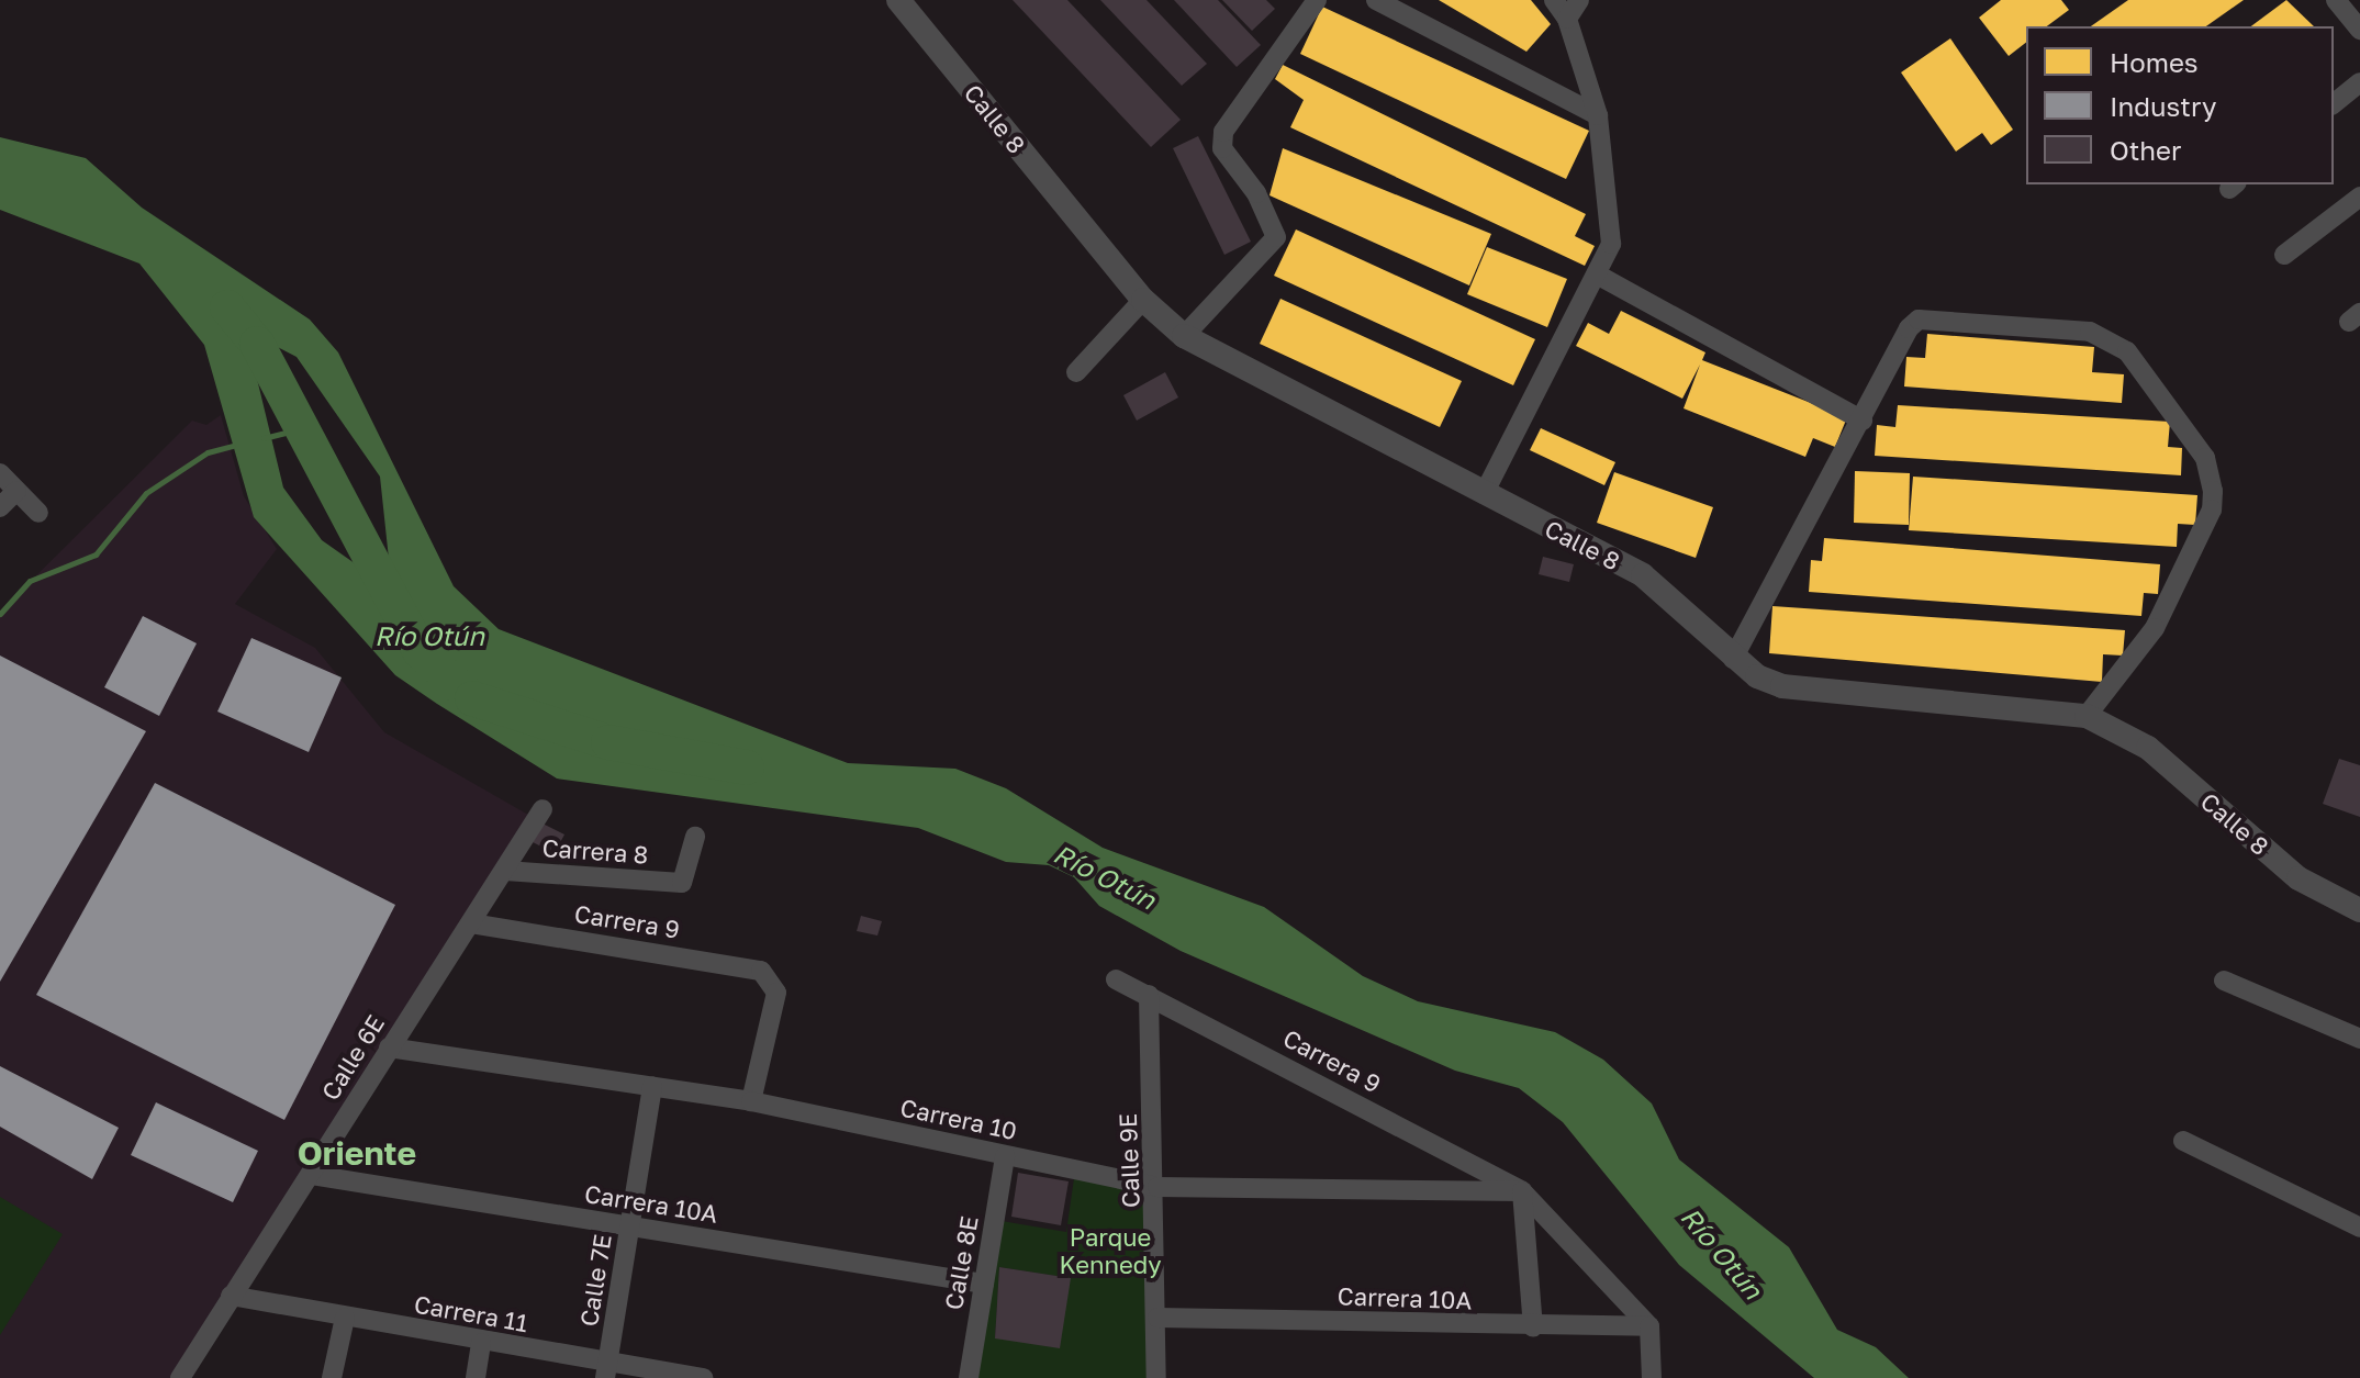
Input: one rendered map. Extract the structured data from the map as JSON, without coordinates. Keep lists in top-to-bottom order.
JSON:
{
  "streets": {
    "street": [
      "Calle 8",
      "Carrera 8",
      "Carrera 9",
      "Calle 6E",
      "Carrera 10",
      "Calle 9E",
      "Carrera 10A",
      "Calle 8E",
      "Calle 7E",
      "Carrera 11"
    ]
  },
  "crossings": [
    ["Carrera 8", "Calle 6E"],
    ["Carrera 9", "Calle 6E"],
    ["Carrera 9", "Carrera 10"],
    ["Carrera 9", "Calle 9E"],
    ["Carrera 9", "Carrera 10A"],
    ["Calle 6E", "Carrera 10"],
    ["Calle 6E", "Carrera 10A"],
    ["Calle 6E", "Carrera 11"],
    ["Carrera 10", "Calle 9E"],
    ["Carrera 10", "Calle 8E"],
    ["Carrera 10", "Calle 7E"],
    ["Calle 9E", "Carrera 10A"],
    ["Carrera 10A", "Calle 8E"],
    ["Carrera 10A", "Calle 7E"],
    ["Calle 7E", "Carrera 11"]
  ],
  "districts": ["Oriente"],
  "water": ["Río Otún"],
  "parks": ["Parque Kennedy"],
  "legend": ["Homes", "Industry", "Other"]
}
